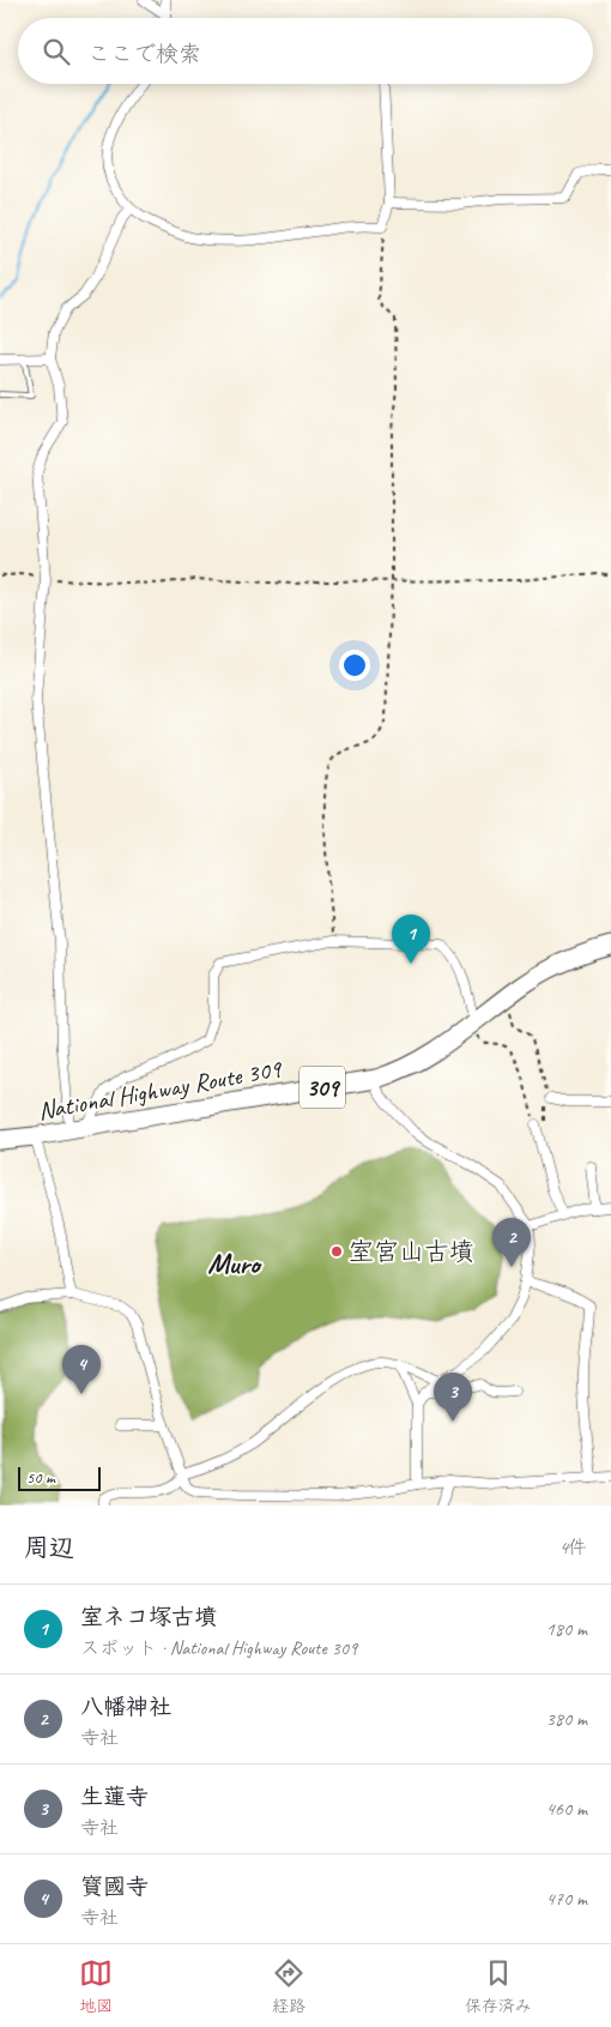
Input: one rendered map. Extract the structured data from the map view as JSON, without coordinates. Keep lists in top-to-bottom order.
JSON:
{
  "streets": {
    "highway": ["309", "National Highway Route 309"]
  },
  "districts": ["Muro"],
  "places": ["室宮山古墳"],
  "scale_bar": "50 m",
  "page": {
    "search": "ここで検索",
    "pins": [
      "1",
      "2",
      "4",
      "3"
    ],
    "scale": "50 m",
    "heading": ["周辺", "4件"],
    "list": [
      {
        "mark": "1",
        "name": "室ネコ塚古墳",
        "note": "スポット · National Highway Route 309",
        "value": "180 m"
      },
      {
        "mark": "2",
        "name": "八幡神社",
        "note": "寺社",
        "value": "380 m"
      },
      {
        "mark": "3",
        "name": "生蓮寺",
        "note": "寺社",
        "value": "460 m"
      },
      {
        "mark": "4",
        "name": "寳國寺",
        "note": "寺社",
        "value": "470 m"
      }
    ],
    "nav": ["地図", "経路", "保存済み"]
  }
}
